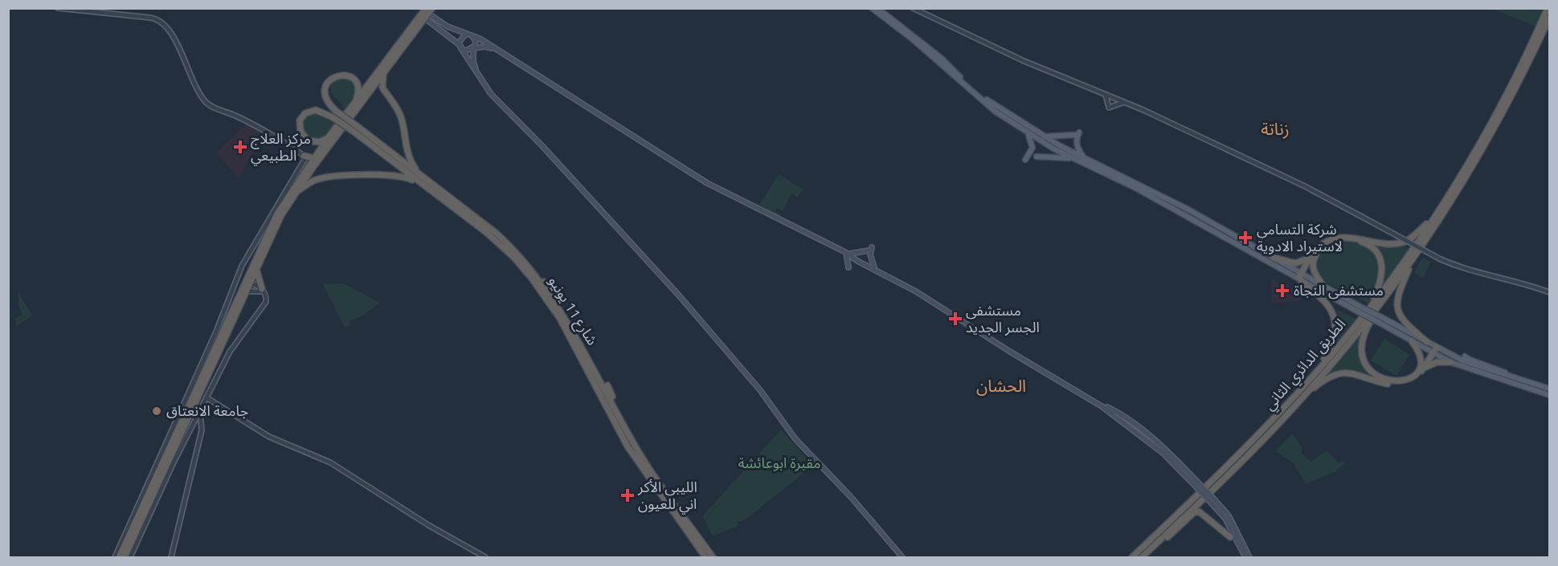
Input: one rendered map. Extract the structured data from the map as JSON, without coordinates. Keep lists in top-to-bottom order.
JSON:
{
  "streets": {
    "highway": ["شارع 11 يونيو", "الطريق الدائري الثاني"]
  },
  "districts": ["زناتة", "الحشان"],
  "parks": ["مقبرة ابوعائشة"],
  "places": {
    "health": [
      "مركز العلاج الطبيعي",
      "شركة التسامي لاستيراد الادوية",
      "مستشفى النجاة",
      "مستشفى الجسر الجديد",
      "الليبي الأكر اني للعيون"
    ],
    "other": ["جامعة الانعتاق"]
  }
}
